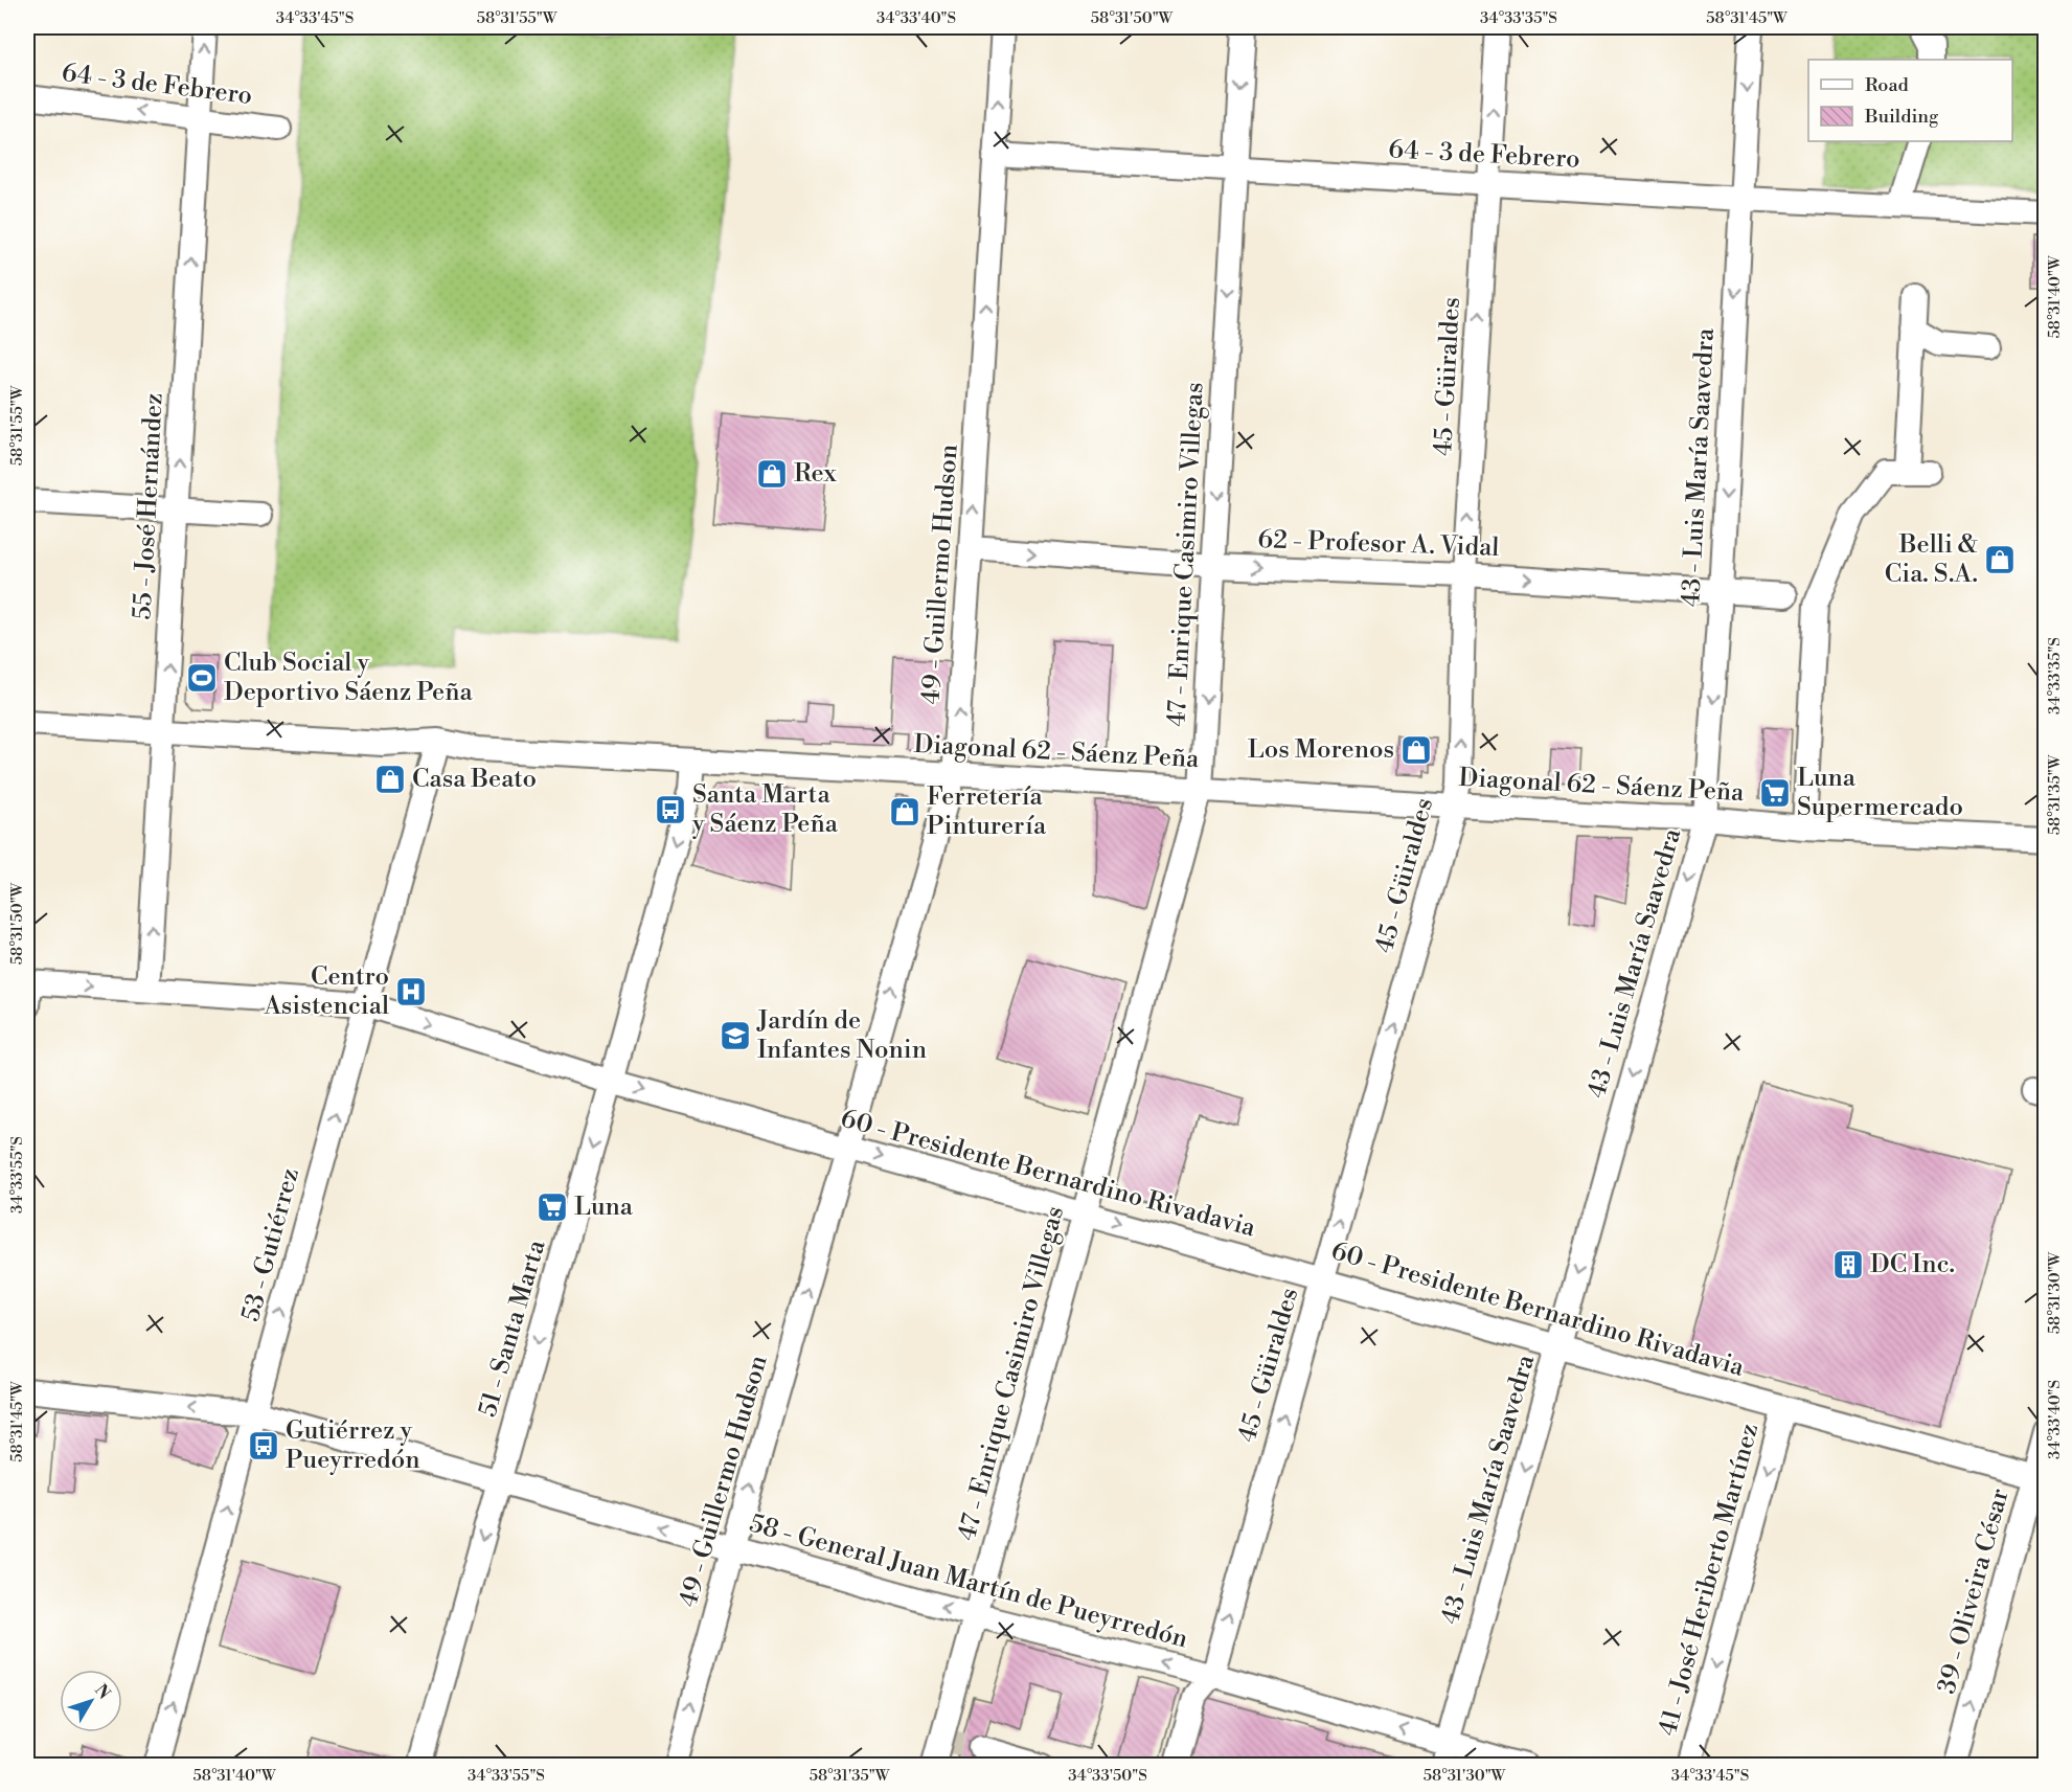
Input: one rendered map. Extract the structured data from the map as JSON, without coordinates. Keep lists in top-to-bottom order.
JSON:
{
  "streets": {
    "street": [
      "64 - 3 de Febrero",
      "45 - Güiraldes",
      "43 - Luis María Saavedra",
      "55 - José Hernández",
      "62 - Profesor A. Vidal",
      "47 - Enrique Casimiro Villegas",
      "49 - Guillermo Hudson",
      "Diagonal 62 - Sáenz Peña",
      "60 - Presidente Bernardino Rivadavia",
      "53 - Gutiérrez",
      "51 - Santa Marta",
      "41 - José Heriberto Martínez",
      "58 - General Juan Martín de Pueyrredón",
      "39 - Oliveira César"
    ]
  },
  "crossings": [
    ["64 - 3 de Febrero", "45 - Güiraldes"],
    ["64 - 3 de Febrero", "43 - Luis María Saavedra"],
    ["64 - 3 de Febrero", "55 - José Hernández"],
    ["64 - 3 de Febrero", "47 - Enrique Casimiro Villegas"],
    ["64 - 3 de Febrero", "49 - Guillermo Hudson"],
    ["45 - Güiraldes", "62 - Profesor A. Vidal"],
    ["45 - Güiraldes", "Diagonal 62 - Sáenz Peña"],
    ["45 - Güiraldes", "60 - Presidente Bernardino Rivadavia"],
    ["45 - Güiraldes", "58 - General Juan Martín de Pueyrredón"],
    ["43 - Luis María Saavedra", "62 - Profesor A. Vidal"],
    ["43 - Luis María Saavedra", "Diagonal 62 - Sáenz Peña"],
    ["43 - Luis María Saavedra", "60 - Presidente Bernardino Rivadavia"],
    ["43 - Luis María Saavedra", "58 - General Juan Martín de Pueyrredón"],
    ["55 - José Hernández", "Diagonal 62 - Sáenz Peña"],
    ["55 - José Hernández", "60 - Presidente Bernardino Rivadavia"],
    ["62 - Profesor A. Vidal", "47 - Enrique Casimiro Villegas"],
    ["62 - Profesor A. Vidal", "49 - Guillermo Hudson"],
    ["47 - Enrique Casimiro Villegas", "Diagonal 62 - Sáenz Peña"],
    ["47 - Enrique Casimiro Villegas", "60 - Presidente Bernardino Rivadavia"],
    ["47 - Enrique Casimiro Villegas", "58 - General Juan Martín de Pueyrredón"],
    ["49 - Guillermo Hudson", "Diagonal 62 - Sáenz Peña"],
    ["49 - Guillermo Hudson", "60 - Presidente Bernardino Rivadavia"],
    ["49 - Guillermo Hudson", "58 - General Juan Martín de Pueyrredón"],
    ["Diagonal 62 - Sáenz Peña", "53 - Gutiérrez"],
    ["Diagonal 62 - Sáenz Peña", "51 - Santa Marta"],
    ["60 - Presidente Bernardino Rivadavia", "53 - Gutiérrez"],
    ["60 - Presidente Bernardino Rivadavia", "51 - Santa Marta"],
    ["60 - Presidente Bernardino Rivadavia", "41 - José Heriberto Martínez"],
    ["60 - Presidente Bernardino Rivadavia", "39 - Oliveira César"],
    ["53 - Gutiérrez", "58 - General Juan Martín de Pueyrredón"],
    ["51 - Santa Marta", "58 - General Juan Martín de Pueyrredón"]
  ],
  "one_way": [
    "45 - Güiraldes",
    "55 - José Hernández",
    "62 - Profesor A. Vidal",
    "47 - Enrique Casimiro Villegas",
    "49 - Guillermo Hudson",
    "60 - Presidente Bernardino Rivadavia",
    "53 - Gutiérrez",
    "51 - Santa Marta",
    "41 - José Heriberto Martínez",
    "58 - General Juan Martín de Pueyrredón",
    "39 - Oliveira César"
  ],
  "places": {
    "shop": [
      "Rex",
      "Belli & Cia. S.A.",
      "Los Morenos",
      "Casa Beato",
      "Ferretería Pinturería"
    ],
    "sports": ["Club Social y Deportivo Sáenz Peña"],
    "supermarket": ["Luna Supermercado", "Luna"],
    "bus stop": ["Santa Marta y Sáenz Peña", "Gutiérrez y Pueyrredón"],
    "hospital": ["Centro Asistencial"],
    "school or university": ["Jardín de Infantes Nonin"],
    "building": ["DC Inc."]
  },
  "legend": ["Road", "Building"],
  "north": "top right",
  "coordinates": [
    "34°33'45\"S",
    "58°31'55\"W",
    "34°33'40\"S",
    "58°31'50\"W",
    "34°33'35\"S",
    "58°31'45\"W",
    "58°31'40\"W",
    "58°31'35\"W",
    "34°33'55\"S",
    "58°31'30\"W",
    "34°33'50\"S"
  ]
}
